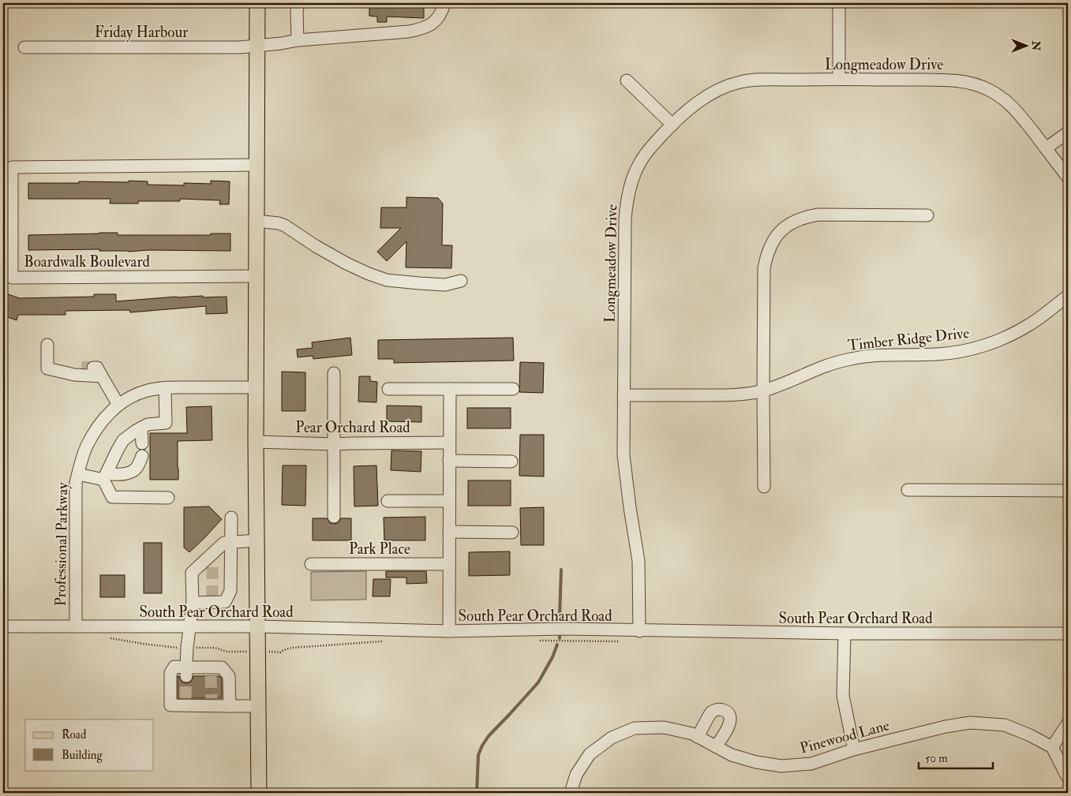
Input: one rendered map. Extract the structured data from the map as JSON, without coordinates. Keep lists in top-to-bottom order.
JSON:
{
  "streets": {
    "street": [
      "Friday Harbour",
      "Longmeadow Drive",
      "Boardwalk Boulevard",
      "Timber Ridge Drive",
      "Pear Orchard Road",
      "Professional Parkway",
      "Park Place",
      "South Pear Orchard Road",
      "Pinewood Lane"
    ]
  },
  "crossings": [
    ["Longmeadow Drive", "Timber Ridge Drive"],
    ["Longmeadow Drive", "South Pear Orchard Road"],
    ["Professional Parkway", "South Pear Orchard Road"]
  ],
  "legend": ["Road", "Building"],
  "scale_bar": "50 m",
  "north": "right"
}
